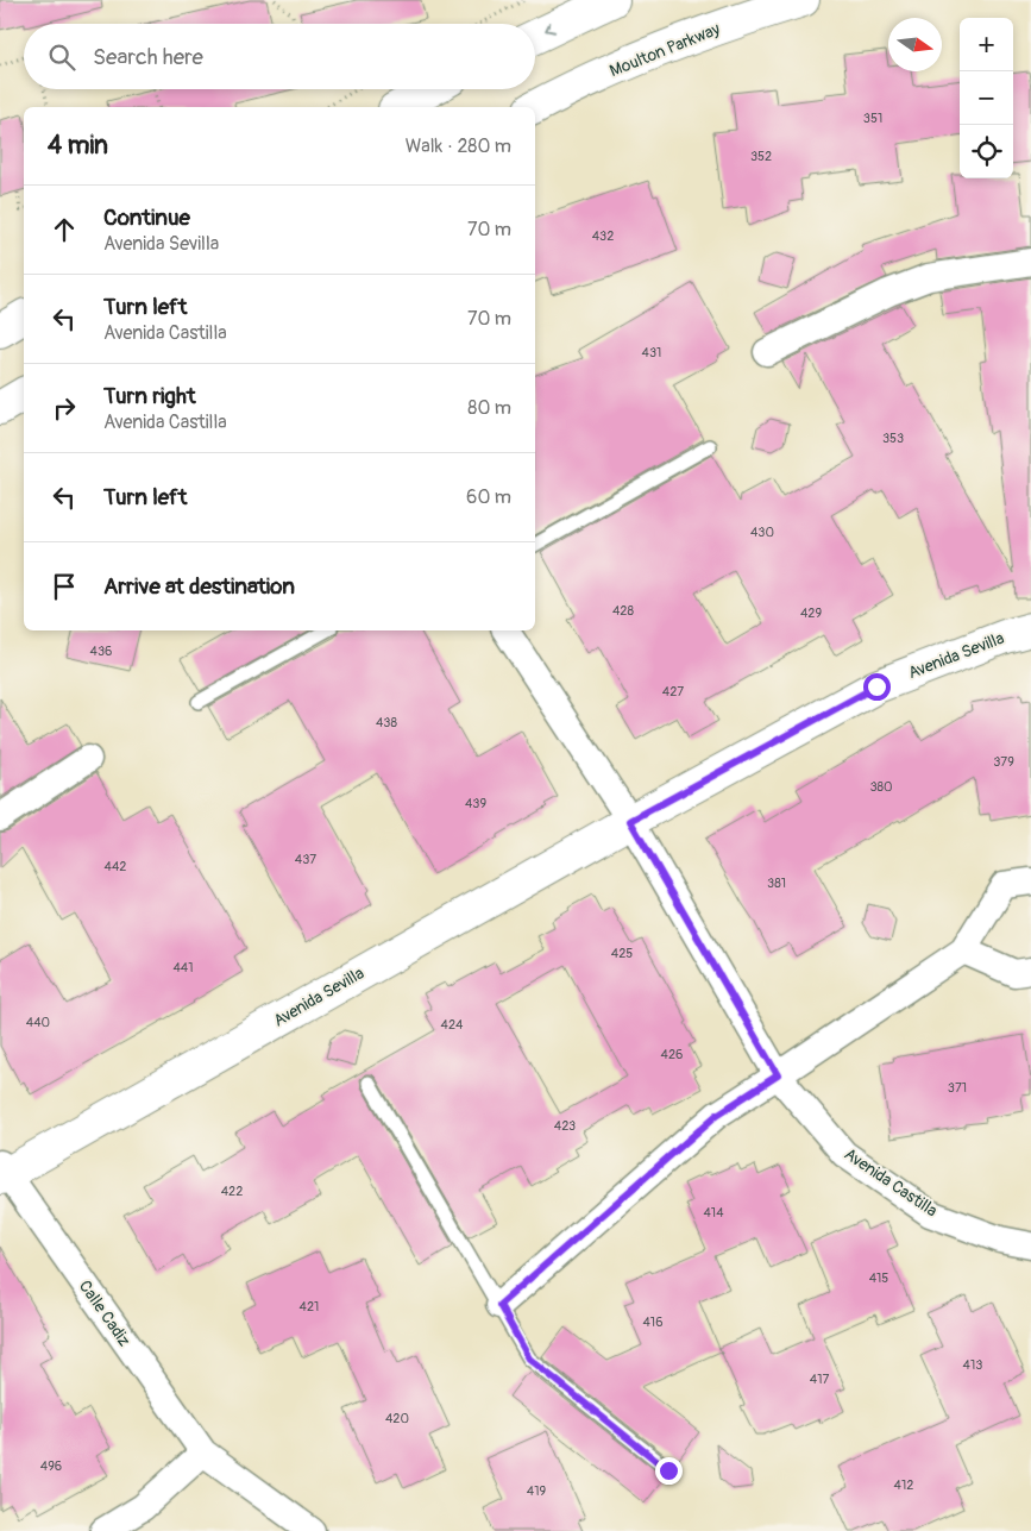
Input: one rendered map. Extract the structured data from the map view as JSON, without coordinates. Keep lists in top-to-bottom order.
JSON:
{
  "streets": {
    "street": [
      "Moulton Parkway",
      "Avenida Sevilla",
      "Avenida Castilla",
      "Calle Cadiz"
    ]
  },
  "crossings": [
    ["Avenida Sevilla", "Avenida Castilla"],
    ["Avenida Sevilla", "Calle Cadiz"]
  ],
  "house_numbers": [
    "351",
    "352",
    "432",
    "431",
    "353",
    "430",
    "428",
    "429",
    "436",
    "427",
    "438",
    "379",
    "380",
    "439",
    "437",
    "442",
    "381",
    "425",
    "441",
    "440",
    "424",
    "426",
    "371",
    "423",
    "422",
    "414",
    "415",
    "421",
    "416",
    "413",
    "417",
    "420",
    "496",
    "412",
    "419"
  ],
  "north": "right",
  "page": {
    "map_buttons": ["+", "−"],
    "search": "Search here",
    "heading": ["4 min", "Walk · 280 m"],
    "list": [
      ["Continue", "Avenida Sevilla", "70 m"],
      ["Turn left", "Avenida Castilla", "70 m"],
      ["Turn right", "Avenida Castilla", "80 m"],
      ["Turn left", "60 m"],
      "Arrive at destination"
    ]
  }
}
